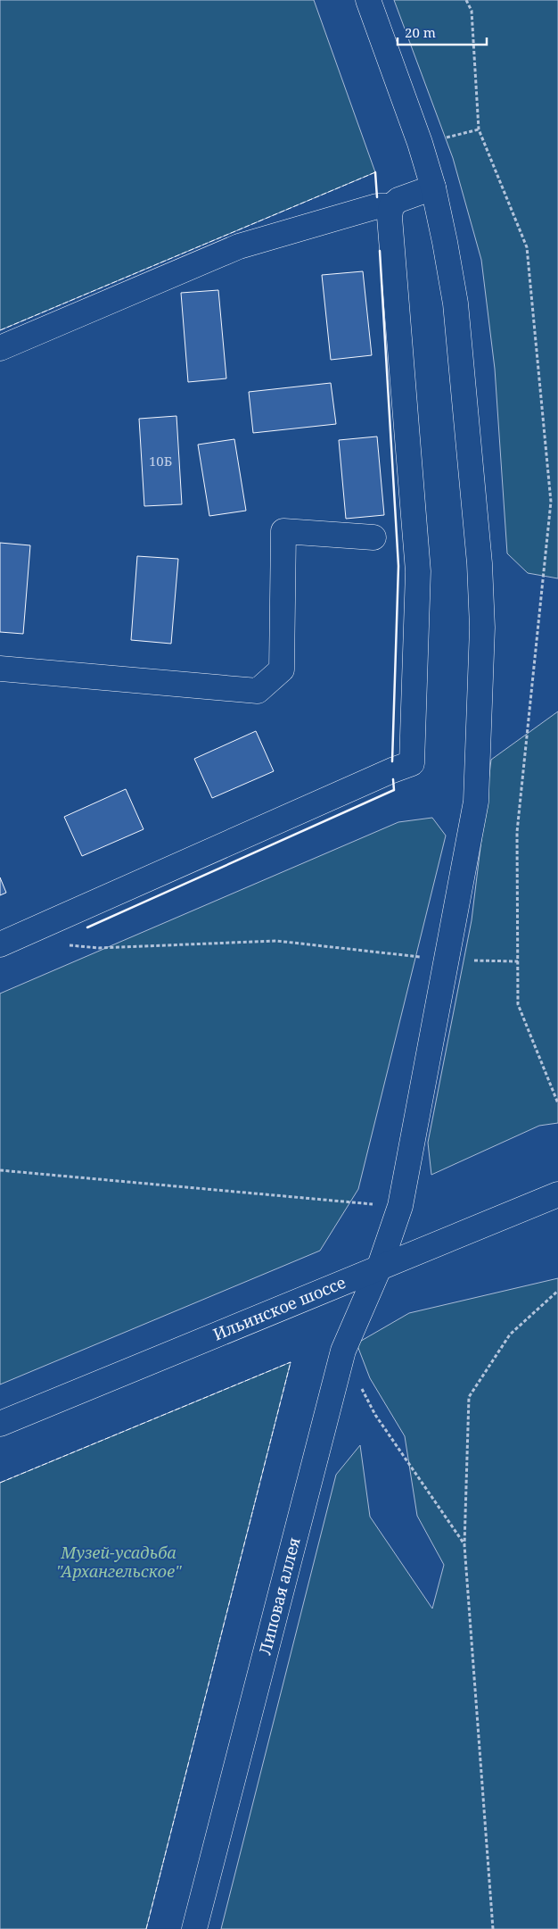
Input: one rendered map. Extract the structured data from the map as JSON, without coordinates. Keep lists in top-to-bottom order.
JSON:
{
  "streets": {
    "street": ["Ильинское шоссе", "Липовая аллея"]
  },
  "crossings": [
    ["Ильинское шоссе", "Липовая аллея"]
  ],
  "parks": ["Музей-усадьба \"Архангельское\""],
  "house_numbers": ["10Б"],
  "scale_bar": "20 m"
}
